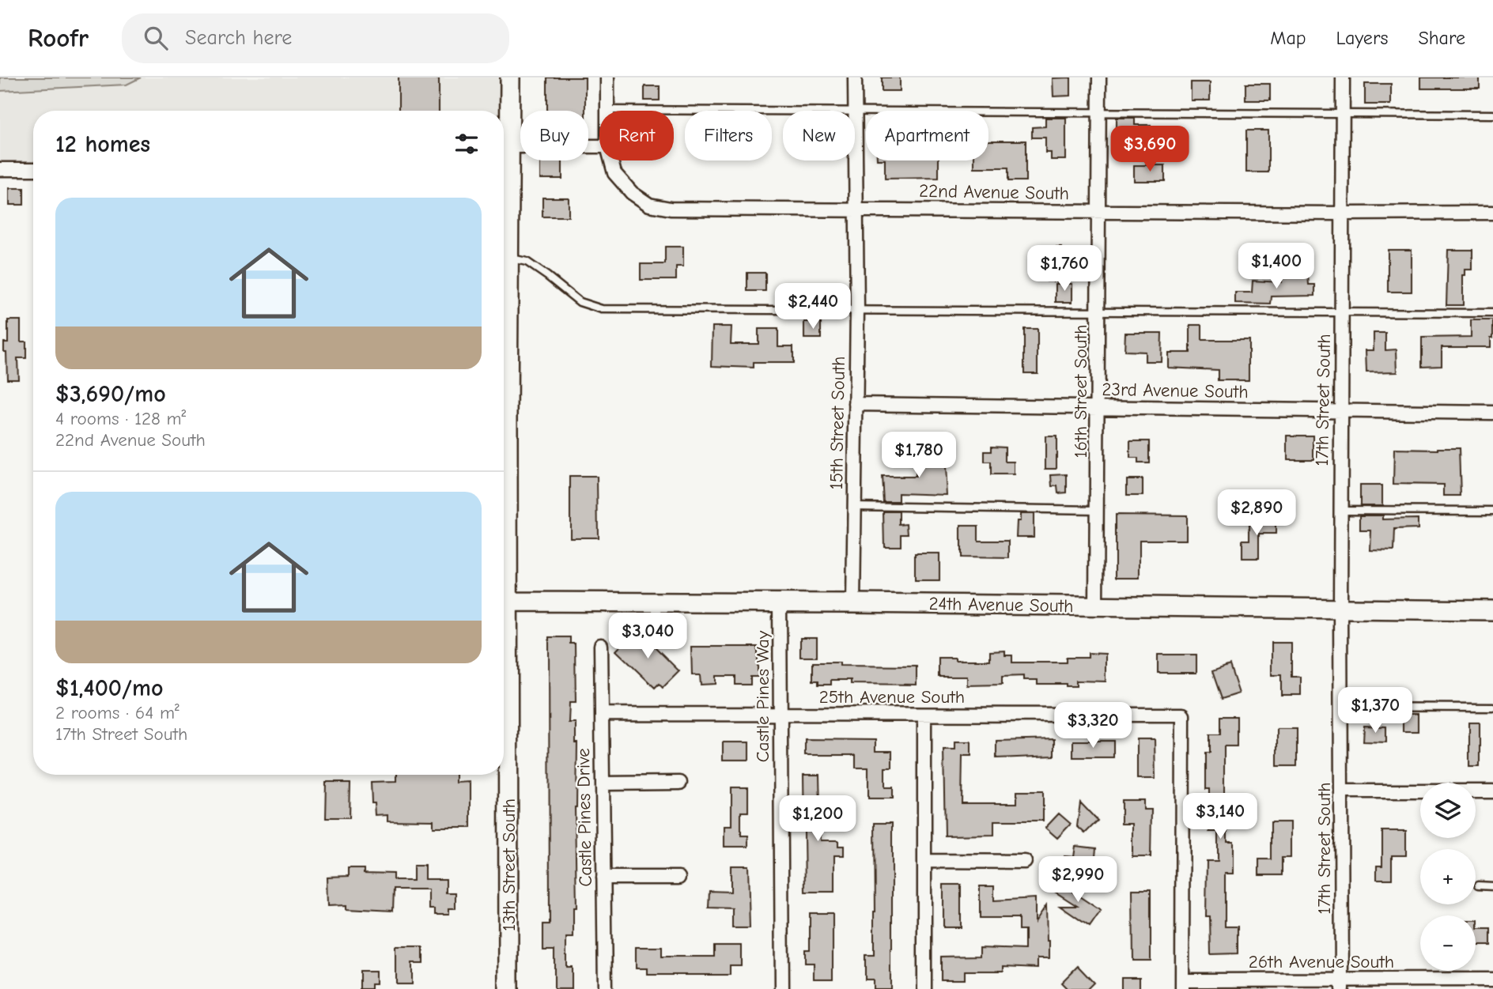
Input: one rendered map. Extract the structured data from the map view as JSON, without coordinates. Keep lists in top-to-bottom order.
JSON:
{
  "streets": {
    "street": [
      "22nd Avenue South",
      "23rd Avenue South",
      "16th Street South",
      "17th Street South",
      "15th Street South",
      "24th Avenue South",
      "Castle Pines Way",
      "25th Avenue South",
      "Castle Pines Drive",
      "13th Street South",
      "26th Avenue South"
    ]
  },
  "crossings": [
    ["22nd Avenue South", "16th Street South"],
    ["22nd Avenue South", "17th Street South"],
    ["22nd Avenue South", "15th Street South"],
    ["23rd Avenue South", "16th Street South"],
    ["23rd Avenue South", "17th Street South"],
    ["23rd Avenue South", "15th Street South"],
    ["16th Street South", "24th Avenue South"],
    ["17th Street South", "24th Avenue South"],
    ["17th Street South", "26th Avenue South"],
    ["15th Street South", "24th Avenue South"],
    ["24th Avenue South", "Castle Pines Way"],
    ["24th Avenue South", "13th Street South"],
    ["Castle Pines Way", "25th Avenue South"],
    ["25th Avenue South", "Castle Pines Drive"],
    ["25th Avenue South", "26th Avenue South"]
  ],
  "page": {
    "header": "Roofr",
    "search": "Search here",
    "nav": ["Map", "Layers", "Share"],
    "chip": [
      "Buy",
      "Rent",
      "Filters",
      "New",
      "Apartment"
    ],
    "heading": "12 homes",
    "price": [
      "$3,690",
      "$1,400",
      "$1,760",
      "$2,440",
      "$1,780",
      "$2,890",
      "$3,040",
      "$1,370",
      "$3,320",
      "$3,140",
      "$1,200",
      "$2,990"
    ],
    "list": [
      {
        "name": "$3,690/mo",
        "note": "4 rooms · 128 m² · 22nd Avenue South"
      },
      {
        "name": "$1,400/mo",
        "note": "2 rooms · 64 m² · 17th Street South"
      }
    ],
    "map_buttons": ["+", "−"]
  }
}
